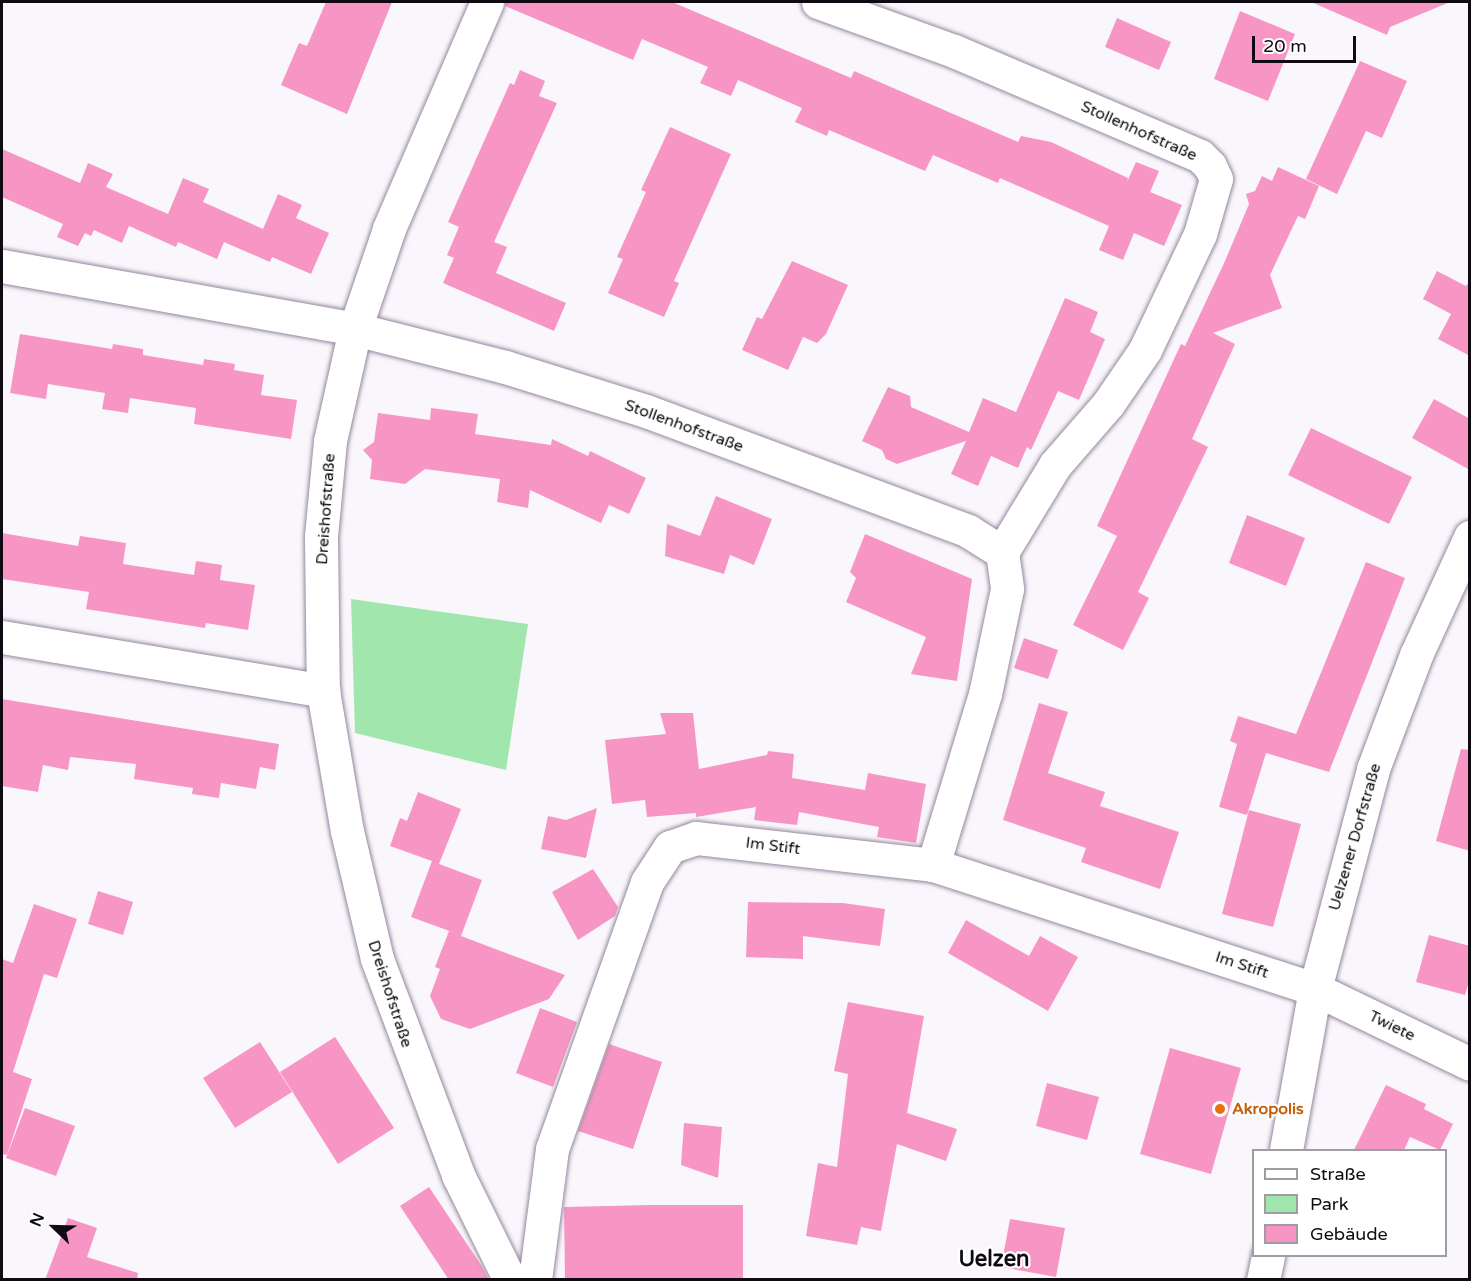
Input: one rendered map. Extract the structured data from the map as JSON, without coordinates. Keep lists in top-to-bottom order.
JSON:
{
  "streets": {
    "street": [
      "Stollenhofstraße",
      "Dreishofstraße",
      "Uelzener Dorfstraße",
      "Im Stift",
      "Twiete"
    ]
  },
  "crossings": [
    ["Stollenhofstraße", "Dreishofstraße"],
    ["Uelzener Dorfstraße", "Im Stift"],
    ["Uelzener Dorfstraße", "Twiete"],
    ["Im Stift", "Twiete"]
  ],
  "districts": ["Uelzen"],
  "places": ["Akropolis"],
  "legend": ["Straße", "Park", "Gebäude"],
  "scale_bar": "20 m",
  "north": "top left"
}
